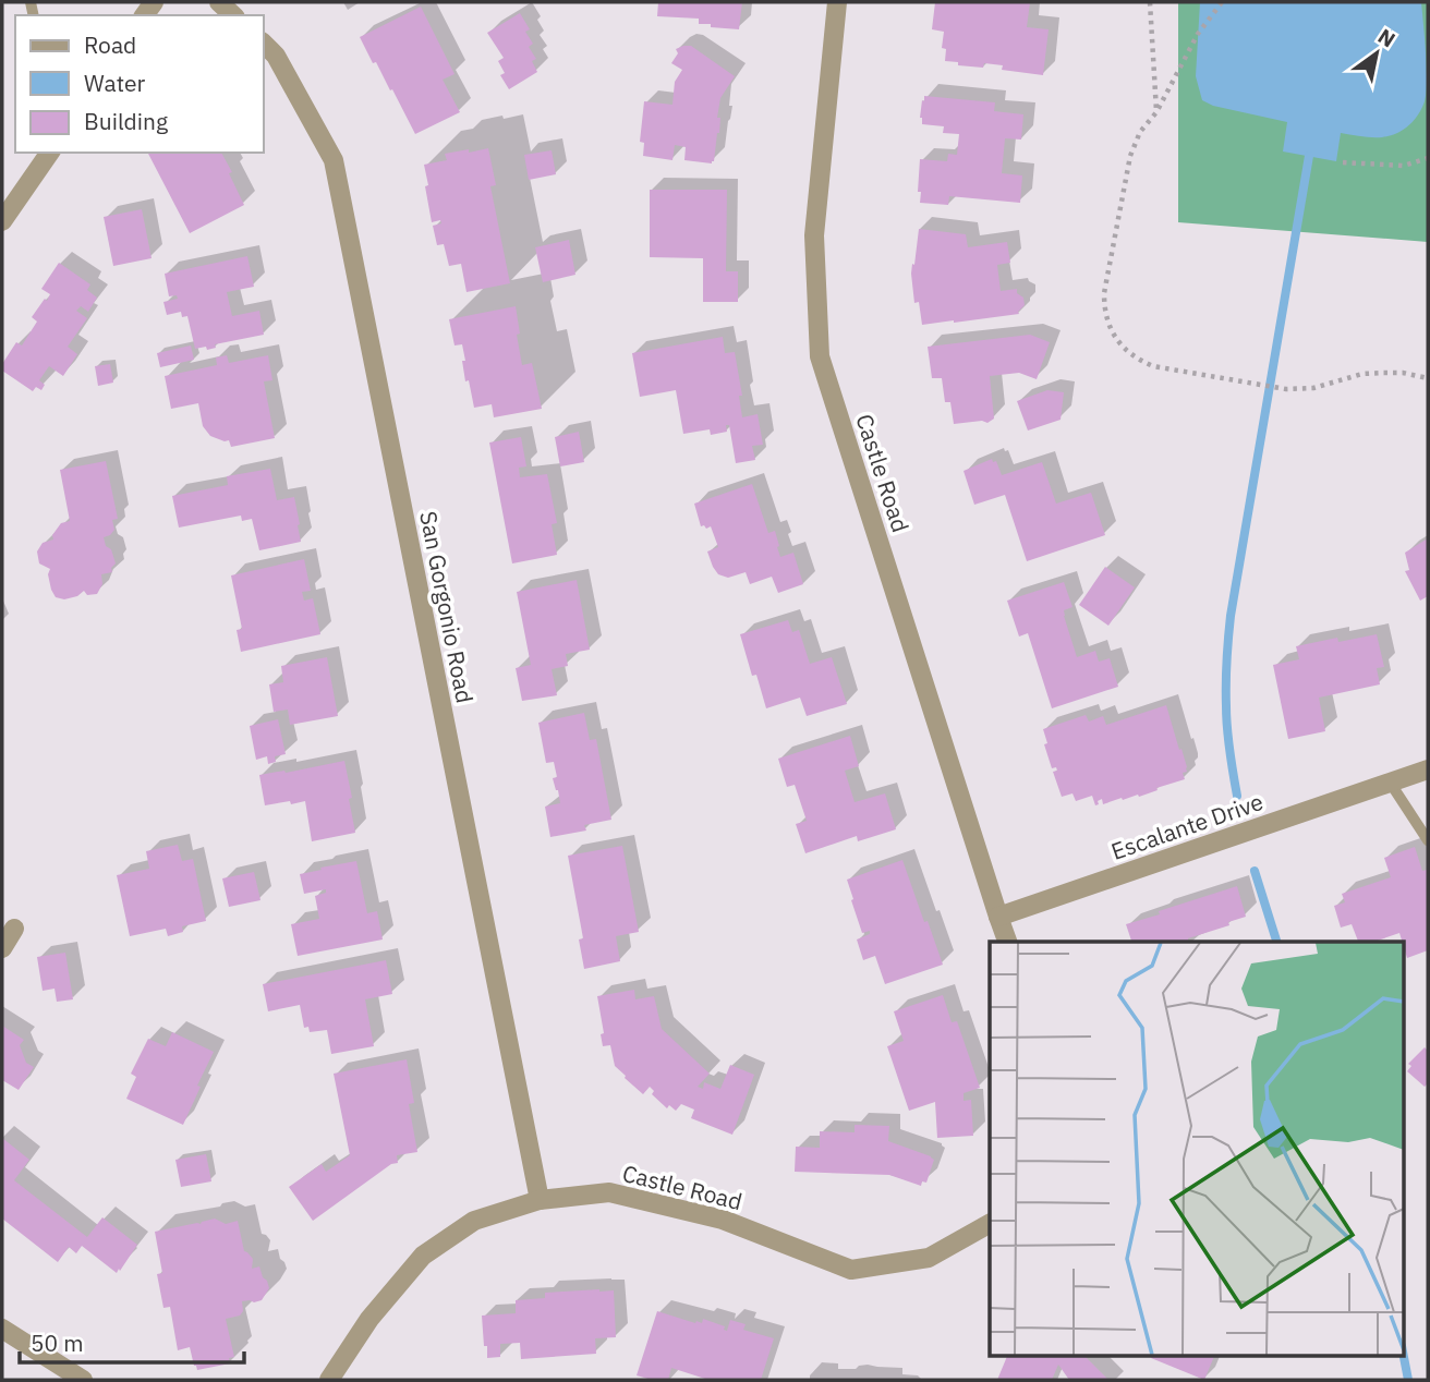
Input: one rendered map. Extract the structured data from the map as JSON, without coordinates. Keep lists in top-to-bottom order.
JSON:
{
  "streets": {
    "street": ["Castle Road", "San Gorgonio Road", "Escalante Drive"]
  },
  "crossings": [
    ["Castle Road", "San Gorgonio Road"],
    ["Castle Road", "Escalante Drive"]
  ],
  "legend": ["Road", "Water", "Building"],
  "scale_bar": "50 m",
  "north": "top right"
}
